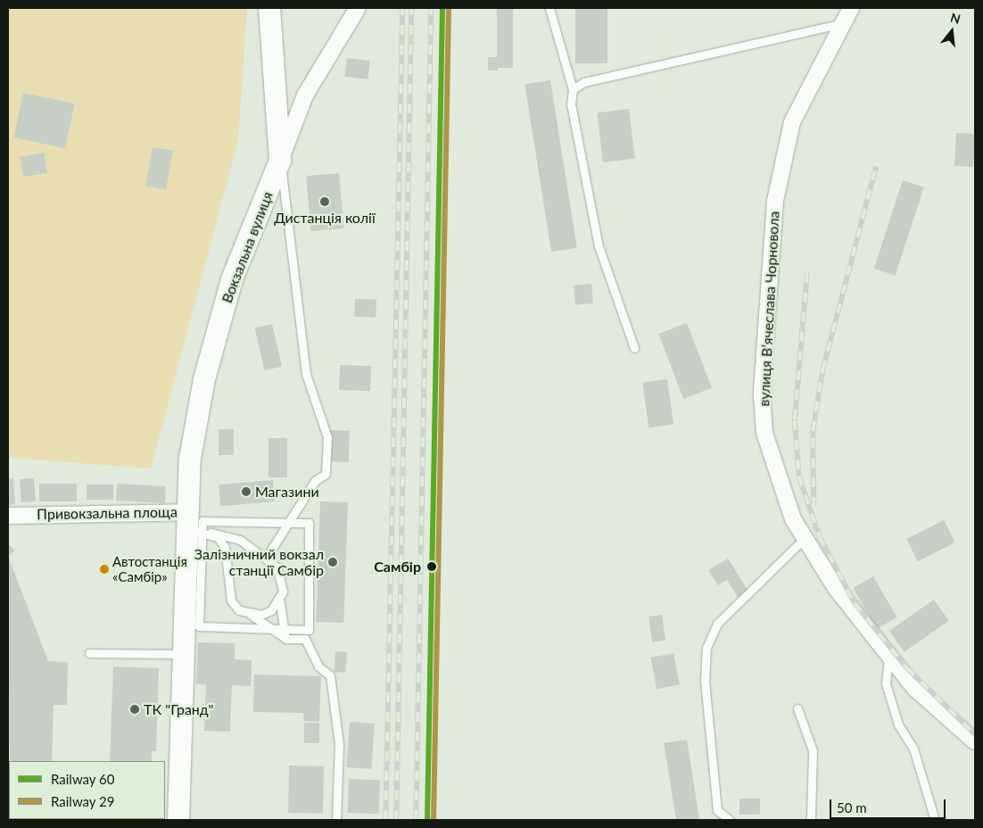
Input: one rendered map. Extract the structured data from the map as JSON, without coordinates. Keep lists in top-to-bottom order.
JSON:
{
  "streets": {
    "main road": ["Вокзальна вулиця", "Привокзальна площа"],
    "street": ["вулиця Вʼячеслава Чорновола"]
  },
  "crossings": [
    ["Вокзальна вулиця", "Привокзальна площа"]
  ],
  "places": [
    "Дистанція колії",
    "Магазини",
    "Залізничний вокзал станції Самбір",
    "Самбір",
    "Автостанція «Самбір»",
    "ТК \"Гранд\""
  ],
  "lines": ["rail line 60", "rail line 29"],
  "legend": ["Railway 60", "Railway 29"],
  "scale_bar": "50 m",
  "north": "top"
}
